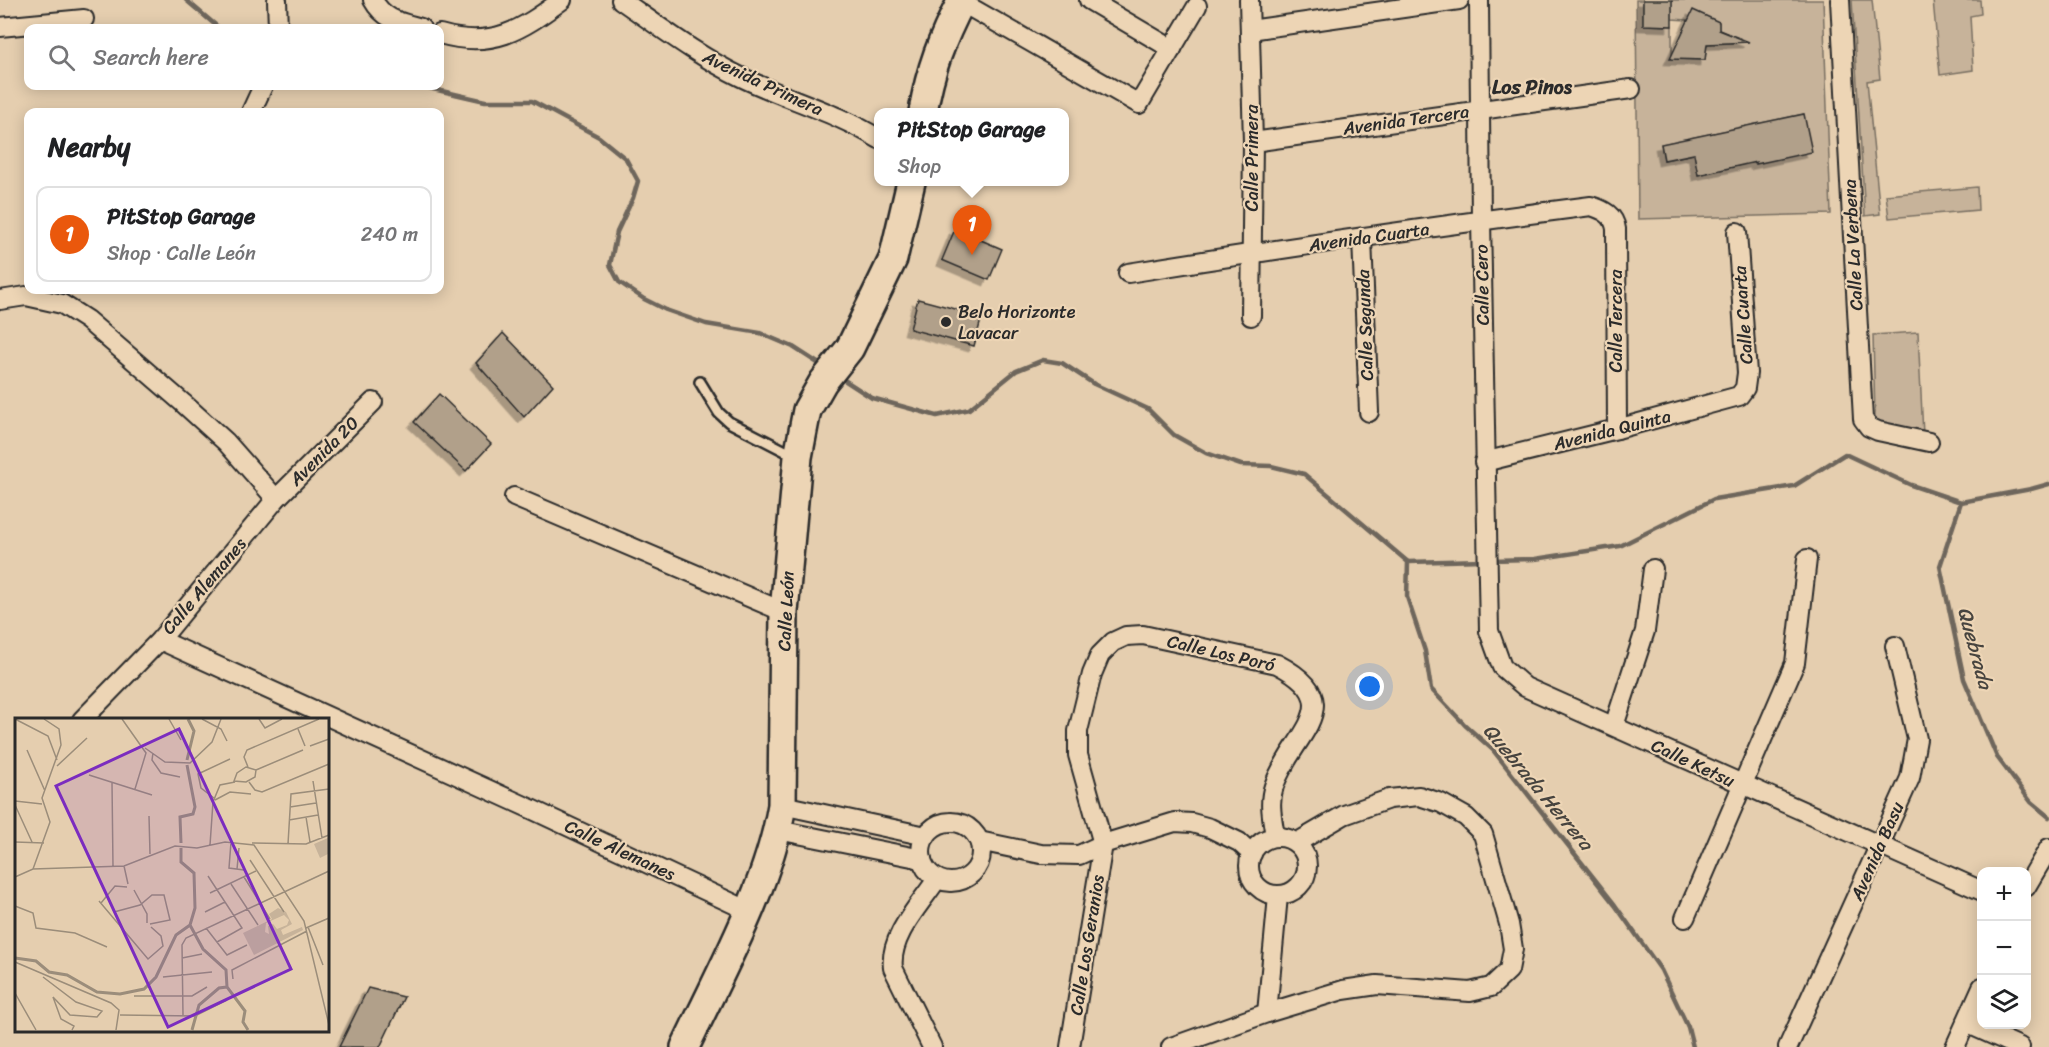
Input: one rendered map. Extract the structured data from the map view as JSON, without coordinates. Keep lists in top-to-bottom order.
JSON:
{
  "streets": {
    "main road": ["Calle León"],
    "street": [
      "Avenida Primera",
      "Avenida Tercera",
      "Calle Primera",
      "Avenida Cuarta",
      "Calle La Verbena",
      "Calle Cero",
      "Calle Cuarta",
      "Calle Tercera",
      "Calle Segunda",
      "Avenida Quinta",
      "Avenida 20",
      "Calle Alemanes",
      "Calle Los Poró",
      "Calle Ketsu",
      "Avenida Basu",
      "Calle Los Geranios"
    ]
  },
  "crossings": [
    ["Avenida Tercera", "Calle Primera"],
    ["Avenida Tercera", "Calle Cero"],
    ["Calle Primera", "Avenida Cuarta"],
    ["Avenida Cuarta", "Calle Cero"],
    ["Avenida Cuarta", "Calle Tercera"],
    ["Avenida Cuarta", "Calle Segunda"],
    ["Calle Cero", "Avenida Quinta"],
    ["Calle Cero", "Calle Ketsu"],
    ["Calle Cuarta", "Avenida Quinta"],
    ["Calle Tercera", "Avenida Quinta"],
    ["Avenida 20", "Calle Alemanes"],
    ["Calle Alemanes", "Calle León"],
    ["Calle Los Poró", "Calle Los Geranios"],
    ["Calle Ketsu", "Avenida Basu"]
  ],
  "districts": ["Los Pinos"],
  "water": ["Quebrada", "Quebrada Herrera"],
  "places": ["Belo Horizonte Lavacar"],
  "page": {
    "search": "Search here",
    "popup": ["PitStop Garage", "Shop"],
    "heading": "Nearby",
    "list": [
      {
        "mark": "1",
        "name": "PitStop Garage",
        "note": "Shop · Calle León",
        "value": "240 m"
      }
    ],
    "pins": "1",
    "map_buttons": ["+", "−"]
  }
}
